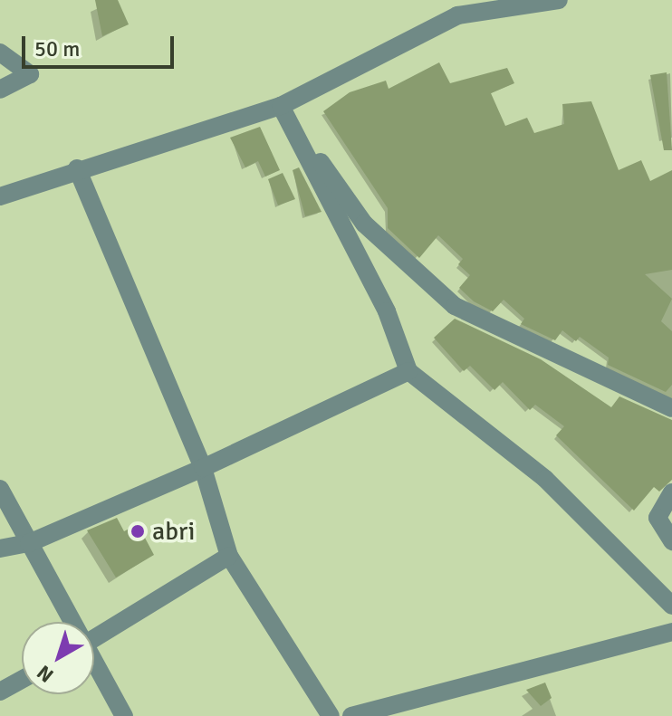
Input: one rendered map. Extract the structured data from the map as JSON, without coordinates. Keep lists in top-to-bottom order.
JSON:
{
  "places": ["abri"],
  "scale_bar": "50 m",
  "north": "bottom left"
}
